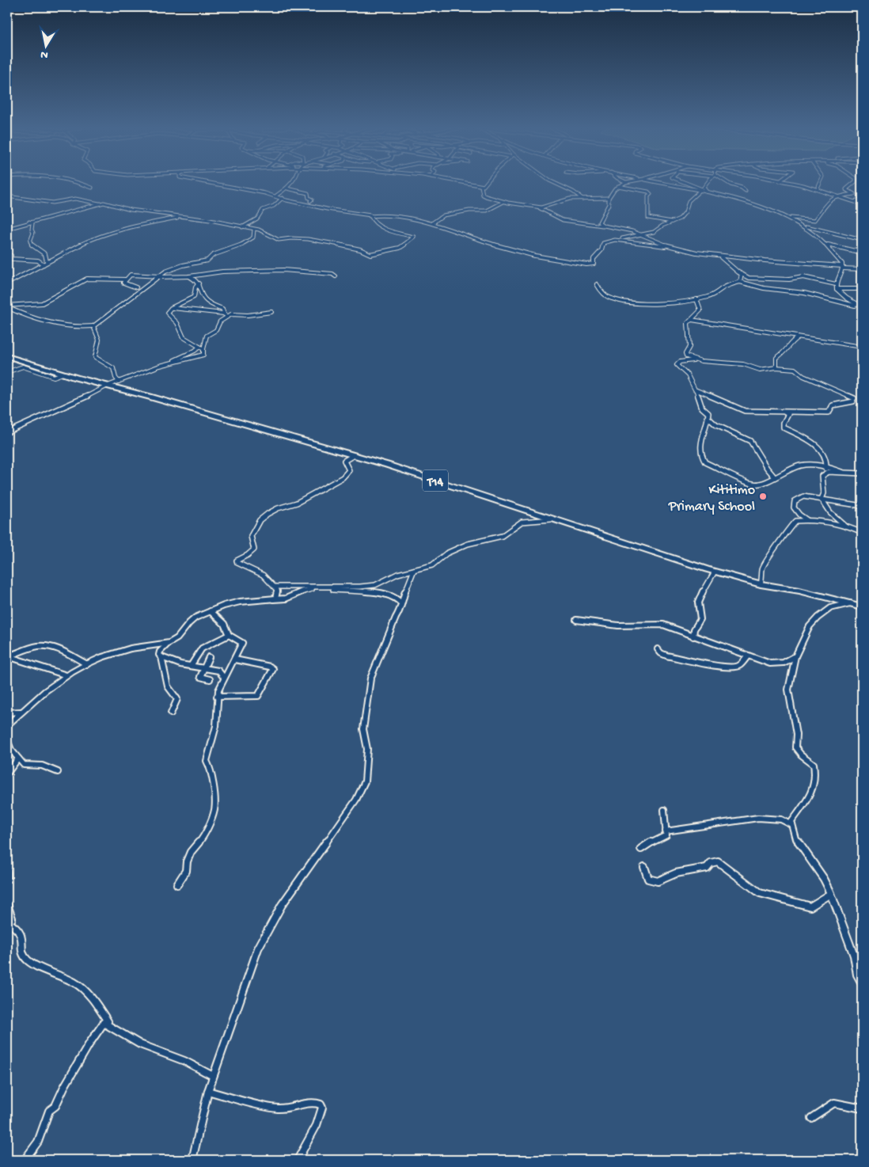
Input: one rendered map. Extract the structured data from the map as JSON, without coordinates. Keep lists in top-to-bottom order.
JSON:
{
  "streets": {
    "highway": ["T14"]
  },
  "places": ["Kititimo Primary School"],
  "north": "bottom"
}
